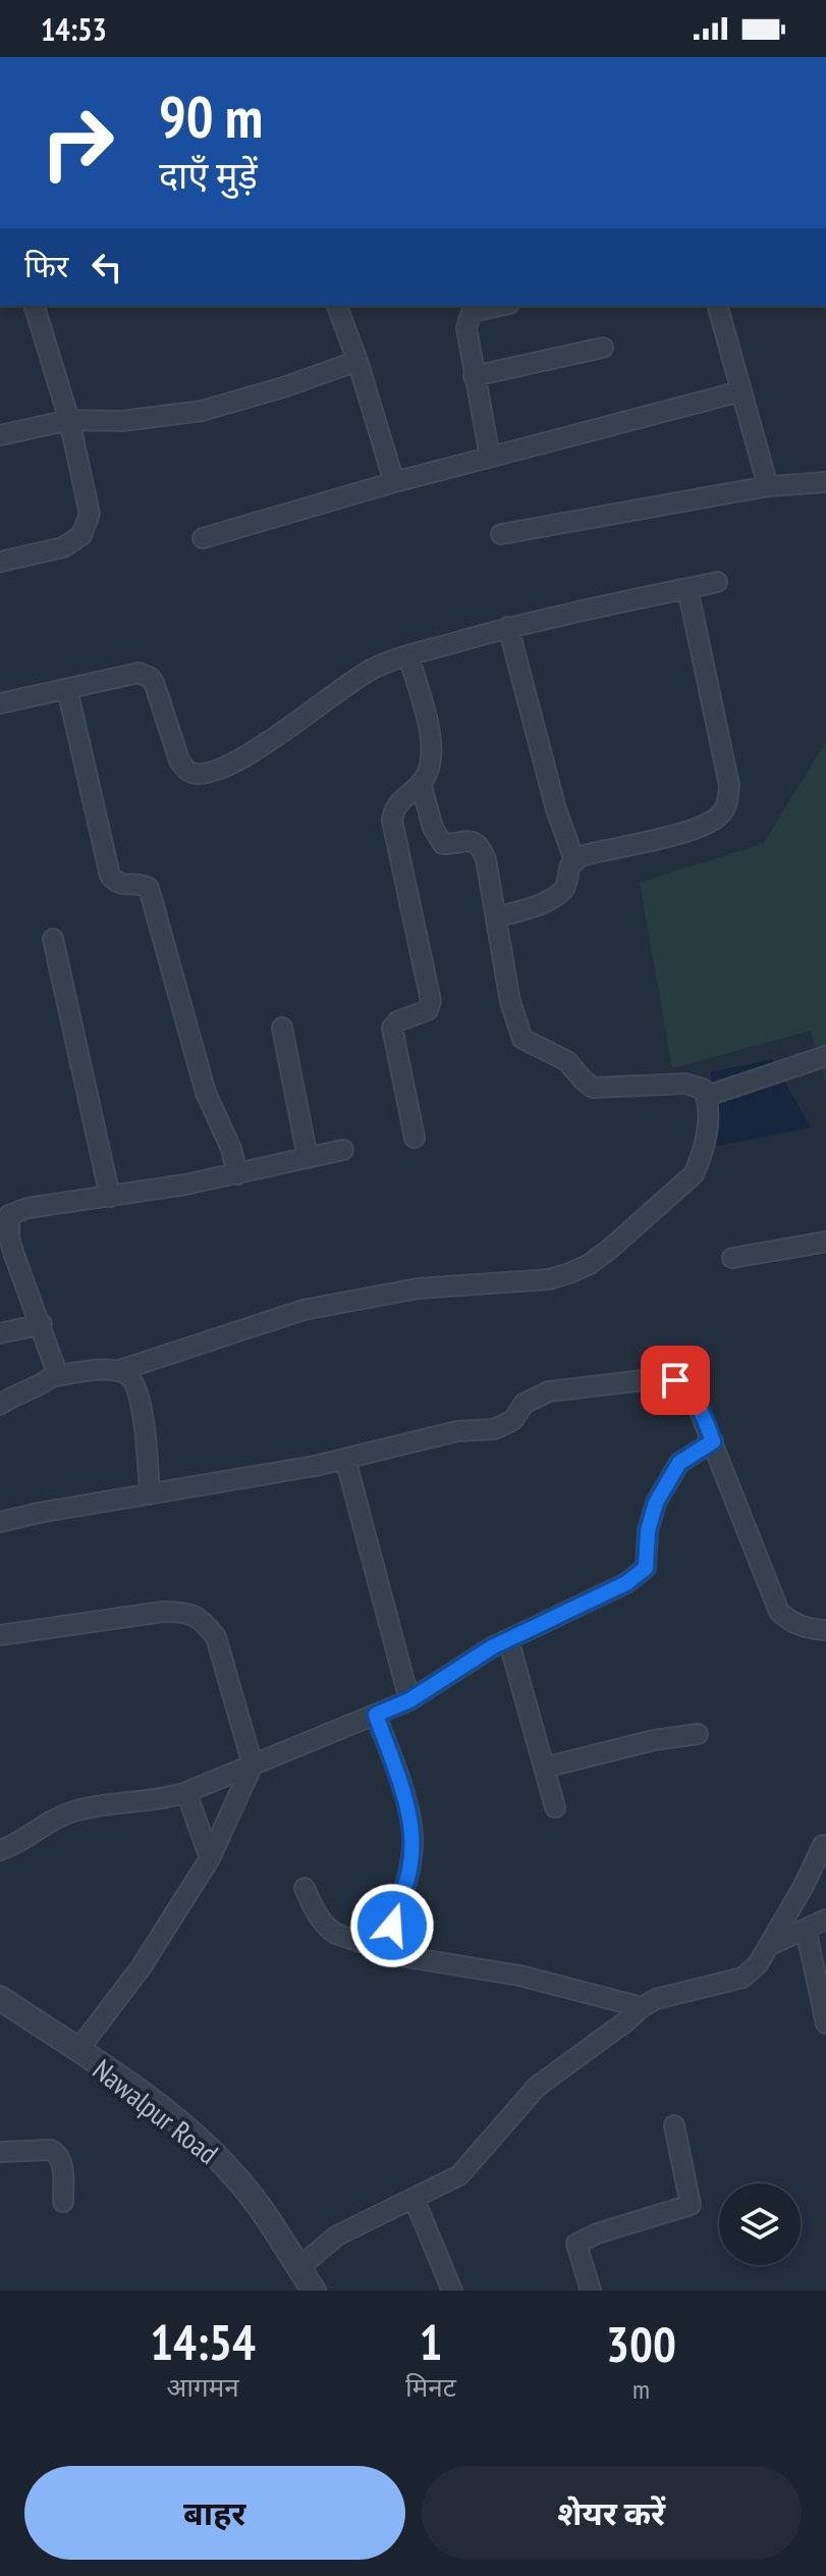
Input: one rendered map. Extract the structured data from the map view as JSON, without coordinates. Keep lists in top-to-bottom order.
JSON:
{
  "streets": {
    "street": ["Nawalpur Road"]
  },
  "page": {
    "status": "14:53",
    "turn": ["90 m", "दाएँ मुड़ें"],
    "then": "फिर",
    "eta": [
      "14:54",
      "आगमन",
      "1",
      "मिनट",
      "300",
      "m"
    ],
    "buttons": ["बाहर", "शेयर करें"]
  }
}
